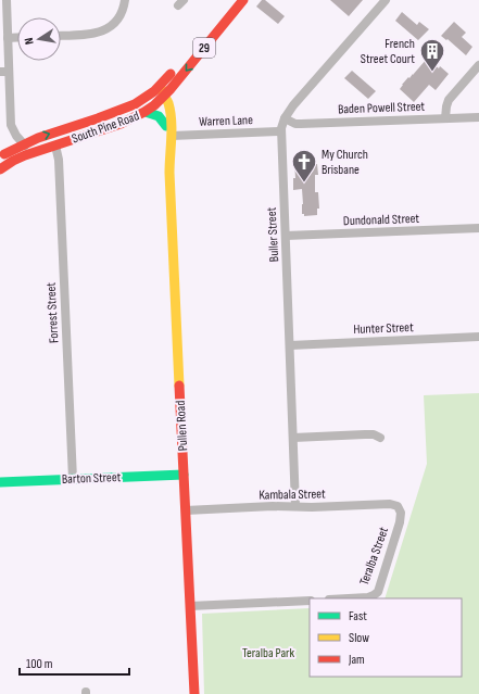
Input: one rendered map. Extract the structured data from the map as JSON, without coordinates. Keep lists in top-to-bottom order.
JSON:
{
  "streets": {
    "main road": [
      "29",
      "South Pine Road",
      "Pullen Road",
      "Barton Street"
    ],
    "street": [
      "Baden Powell Street",
      "Warren Lane",
      "Dundonald Street",
      "Buller Street",
      "Forrest Street",
      "Hunter Street",
      "Kambala Street",
      "Teralba Street"
    ]
  },
  "crossings": [
    ["Baden Powell Street", "Buller Street"],
    ["Warren Lane", "Buller Street"],
    ["Warren Lane", "Pullen Road"],
    ["South Pine Road", "Forrest Street"],
    ["South Pine Road", "Pullen Road"],
    ["Dundonald Street", "Buller Street"],
    ["Buller Street", "Hunter Street"],
    ["Buller Street", "Kambala Street"],
    ["Forrest Street", "Barton Street"],
    ["Pullen Road", "Barton Street"],
    ["Pullen Road", "Kambala Street"],
    ["Kambala Street", "Teralba Street"]
  ],
  "parks": ["Teralba Park"],
  "places": {
    "building": ["French Street Court"],
    "church": ["My Church Brisbane"]
  },
  "legend": ["Fast", "Slow", "Jam"],
  "scale_bar": "100 m",
  "north": "left"
}
